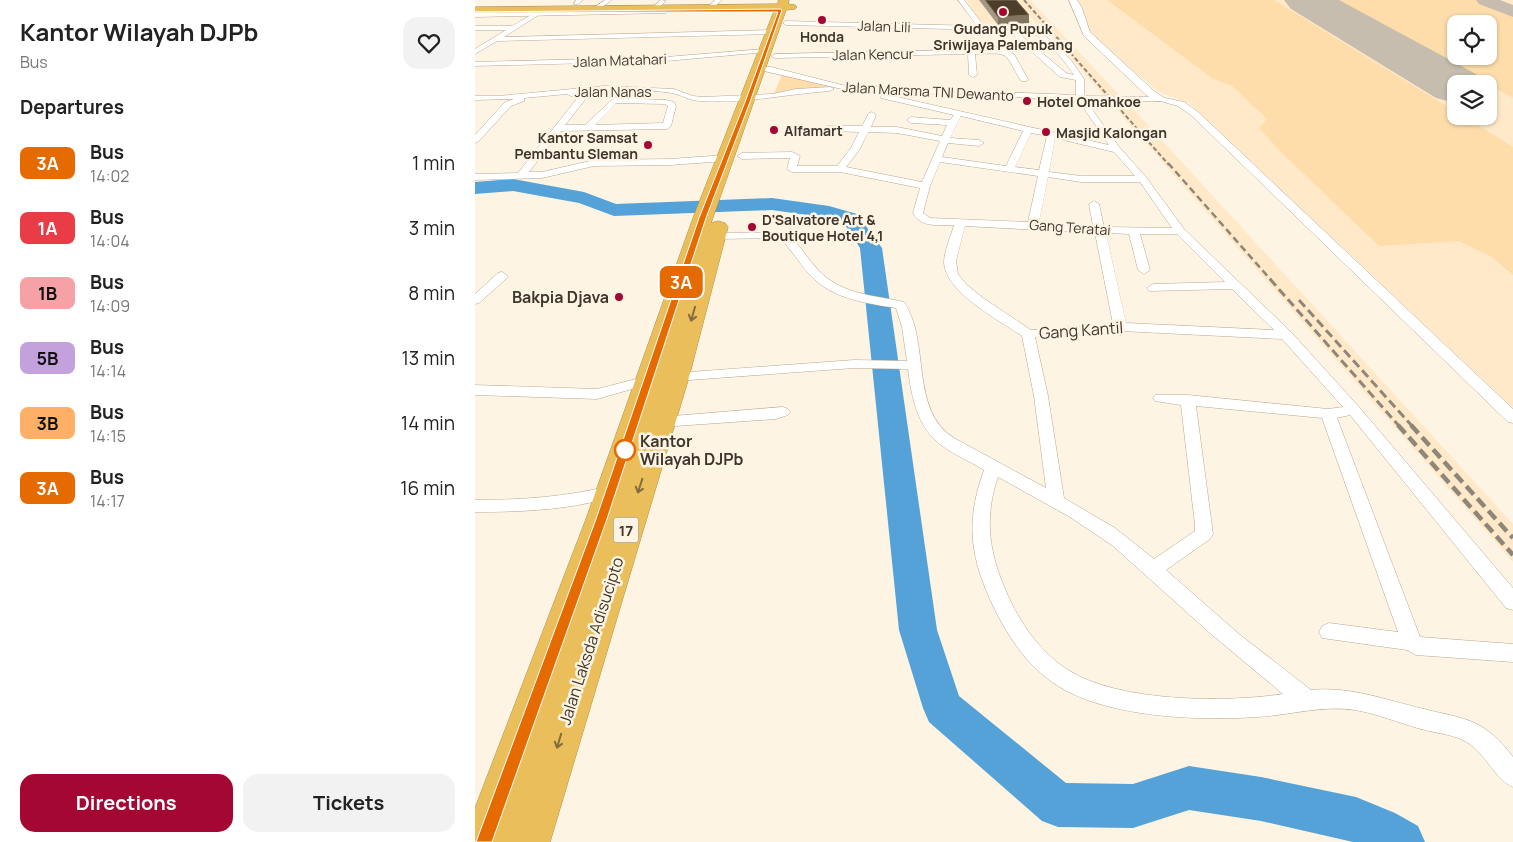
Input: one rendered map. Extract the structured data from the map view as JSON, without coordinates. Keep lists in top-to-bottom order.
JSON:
{
  "streets": {
    "highway": ["17", "Jalan Laksda Adisucipto"],
    "street": [
      "Jalan Lili",
      "Jalan Kencur",
      "Jalan Matahari",
      "Jalan Nanas",
      "Jalan Marsma TNI Dewanto",
      "Gang Teratai",
      "Gang Kantil"
    ]
  },
  "crossings": [
    ["Jalan Lili", "Jalan Laksda Adisucipto"],
    ["Jalan Kencur", "Jalan Matahari"],
    ["Jalan Kencur", "Jalan Marsma TNI Dewanto"],
    ["Jalan Kencur", "Jalan Laksda Adisucipto"],
    ["Jalan Matahari", "Jalan Marsma TNI Dewanto"],
    ["Jalan Matahari", "Jalan Laksda Adisucipto"],
    ["Jalan Nanas", "Jalan Marsma TNI Dewanto"],
    ["Jalan Nanas", "Jalan Laksda Adisucipto"],
    ["Jalan Marsma TNI Dewanto", "Jalan Laksda Adisucipto"],
    ["Gang Teratai", "Gang Kantil"]
  ],
  "places": [
    "Gudang Pupuk Sriwijaya Palembang",
    "Honda",
    "Hotel Omahkoe",
    "Alfamart",
    "Masjid Kalongan",
    "Kantor Samsat Pembantu Sleman",
    "D'Salvatore Art & Boutique Hotel 4,1",
    "Bakpia Djava",
    "Kantor Wilayah DJPb"
  ],
  "lines": ["bus line 3A"],
  "page": {
    "heading": [
      ["Kantor Wilayah DJPb", "Bus"],
      "Departures"
    ],
    "on_map": "3A",
    "list": [
      {
        "mark": "3A",
        "name": "Bus",
        "note": "14:02",
        "value": "1 min"
      },
      {
        "mark": "1A",
        "name": "Bus",
        "note": "14:04",
        "value": "3 min"
      },
      {
        "mark": "1B",
        "name": "Bus",
        "note": "14:09",
        "value": "8 min"
      },
      {
        "mark": "5B",
        "name": "Bus",
        "note": "14:14",
        "value": "13 min"
      },
      {
        "mark": "3B",
        "name": "Bus",
        "note": "14:15",
        "value": "14 min"
      },
      {
        "mark": "3A",
        "name": "Bus",
        "note": "14:17",
        "value": "16 min"
      }
    ],
    "buttons": ["Directions", "Tickets"]
  }
}
